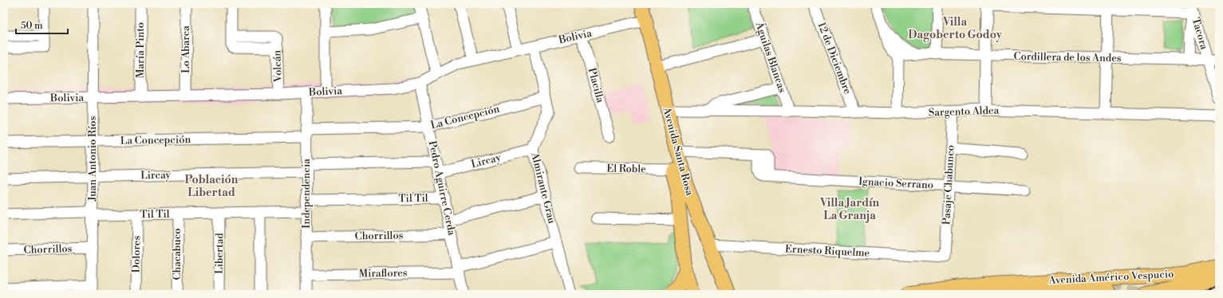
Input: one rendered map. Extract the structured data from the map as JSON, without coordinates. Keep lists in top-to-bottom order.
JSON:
{
  "streets": {
    "main road": ["Avenida Santa Rosa", "Avenida Américo Vespucio"],
    "street": [
      "Tacora",
      "Bolivia",
      "Lo Abarca",
      "María Pinto",
      "Águilas Blancas",
      "Cordillera de los Andes",
      "12 de Diciembre",
      "Volcán",
      "Placilla",
      "Sargento Aldea",
      "La Concepción",
      "Juan Antonio Ríos",
      "Lircay",
      "El Roble",
      "Ignacio Serrano",
      "Pasaje Chabunco",
      "Pedro Aguirre Cerda",
      "Almirante Grau",
      "Independencia",
      "Til Til",
      "Chorrillos",
      "Ernesto Riquelme",
      "Libertad",
      "Dolores",
      "Chacabuco",
      "Miraflores"
    ]
  },
  "crossings": [
    ["Tacora", "Cordillera de los Andes"],
    ["Bolivia", "Lo Abarca"],
    ["Bolivia", "María Pinto"],
    ["Bolivia", "Volcán"],
    ["Bolivia", "Placilla"],
    ["Bolivia", "Avenida Santa Rosa"],
    ["Bolivia", "Juan Antonio Ríos"],
    ["Bolivia", "Pedro Aguirre Cerda"],
    ["Bolivia", "Almirante Grau"],
    ["Bolivia", "Independencia"],
    ["Águilas Blancas", "Sargento Aldea"],
    ["12 de Diciembre", "Sargento Aldea"],
    ["Sargento Aldea", "Avenida Santa Rosa"],
    ["Sargento Aldea", "Pasaje Chabunco"],
    ["La Concepción", "Juan Antonio Ríos"],
    ["La Concepción", "Pedro Aguirre Cerda"],
    ["La Concepción", "Almirante Grau"],
    ["La Concepción", "Independencia"],
    ["Avenida Santa Rosa", "El Roble"],
    ["Avenida Santa Rosa", "Ignacio Serrano"],
    ["Avenida Santa Rosa", "Ernesto Riquelme"],
    ["Juan Antonio Ríos", "Lircay"],
    ["Juan Antonio Ríos", "Til Til"],
    ["Juan Antonio Ríos", "Chorrillos"],
    ["Lircay", "Pedro Aguirre Cerda"],
    ["Lircay", "Almirante Grau"],
    ["Lircay", "Independencia"],
    ["Ignacio Serrano", "Pasaje Chabunco"],
    ["Pasaje Chabunco", "Ernesto Riquelme"],
    ["Pedro Aguirre Cerda", "Til Til"],
    ["Pedro Aguirre Cerda", "Chorrillos"],
    ["Pedro Aguirre Cerda", "Miraflores"],
    ["Almirante Grau", "Miraflores"],
    ["Independencia", "Til Til"],
    ["Independencia", "Chorrillos"],
    ["Independencia", "Miraflores"],
    ["Til Til", "Libertad"],
    ["Til Til", "Dolores"],
    ["Til Til", "Chacabuco"]
  ],
  "districts": ["Villa Dagoberto Godoy", "Población Libertad", "Villa Jardín La Granja"],
  "scale_bar": "50 m"
}
